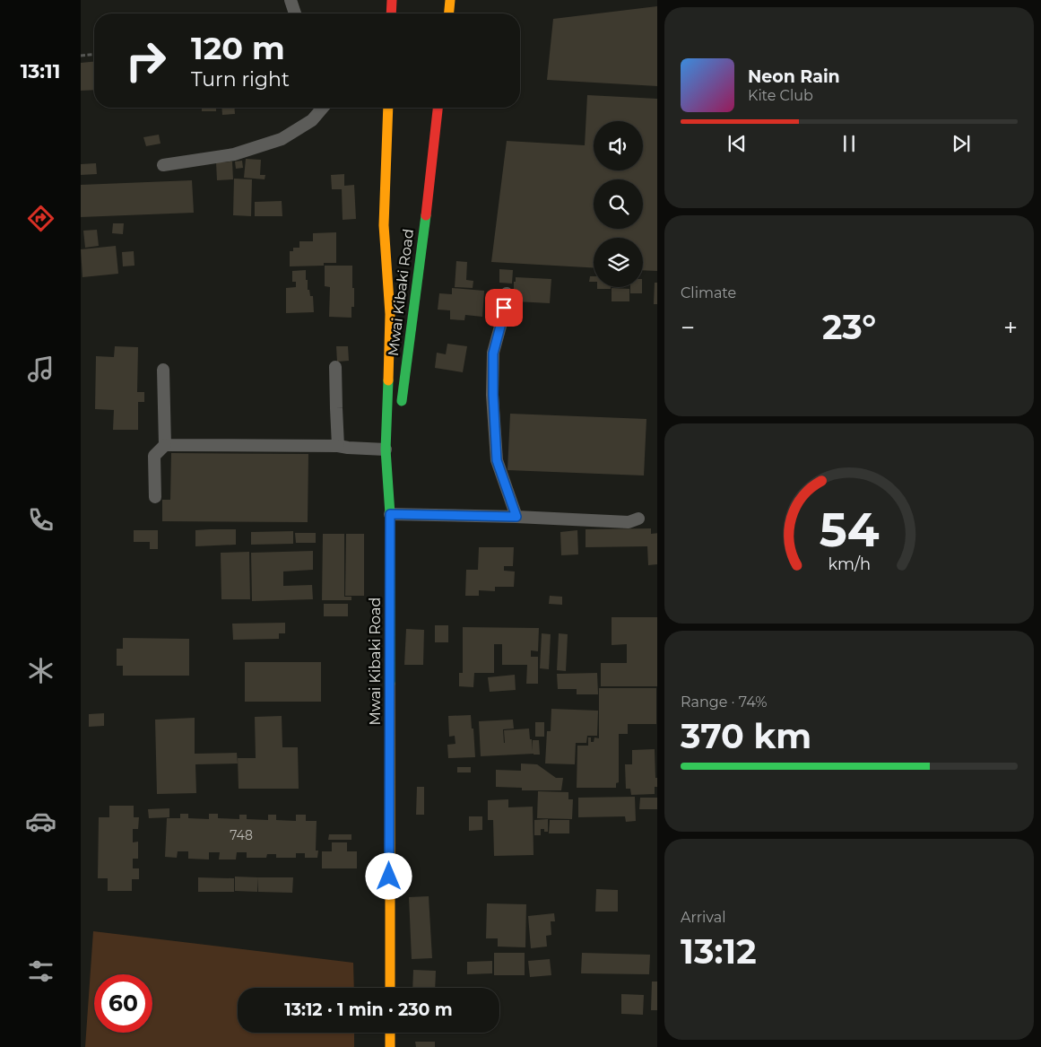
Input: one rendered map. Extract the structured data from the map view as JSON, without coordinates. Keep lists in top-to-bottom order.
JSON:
{
  "streets": {
    "main road": ["Mwai Kibaki Road"]
  },
  "house_numbers": ["748"],
  "page": {
    "tabs": "13:11",
    "turn": ["120 m", "Turn right"],
    "song": ["Neon Rain", "Kite Club"],
    "tile": [
      "Climate",
      ["Range · 74%", "370 km"],
      ["Arrival", "13:12"]
    ],
    "heat": ["−", "23°", "+"],
    "limit": "60",
    "trip": "13:12 · 1 min · 230 m",
    "gauge": ["54", "km/h"]
  }
}
